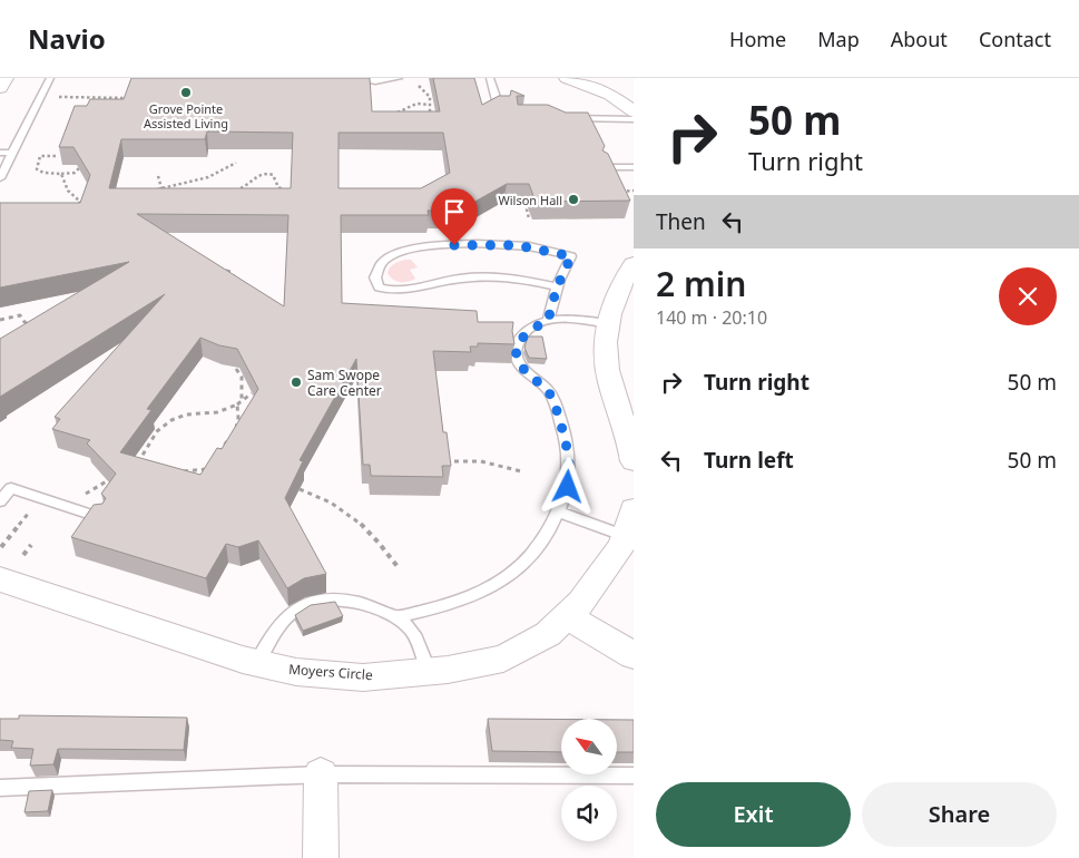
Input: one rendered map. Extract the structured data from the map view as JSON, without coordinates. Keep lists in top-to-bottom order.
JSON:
{
  "streets": {
    "street": ["Moyers Circle"]
  },
  "places": ["Grove Pointe Assisted Living", "Wilson Hall", "Sam Swope Care Center"],
  "north": "top left",
  "page": {
    "header": "Navio",
    "nav": [
      "Home",
      "Map",
      "About",
      "Contact"
    ],
    "turn": ["50 m", "Turn right"],
    "then": "Then",
    "heading": ["2 min", "140 m · 20:10"],
    "list": [
      {
        "name": "Turn right",
        "value": "50 m"
      },
      {
        "name": "Turn left",
        "value": "50 m"
      }
    ],
    "buttons": ["Exit", "Share"]
  }
}
